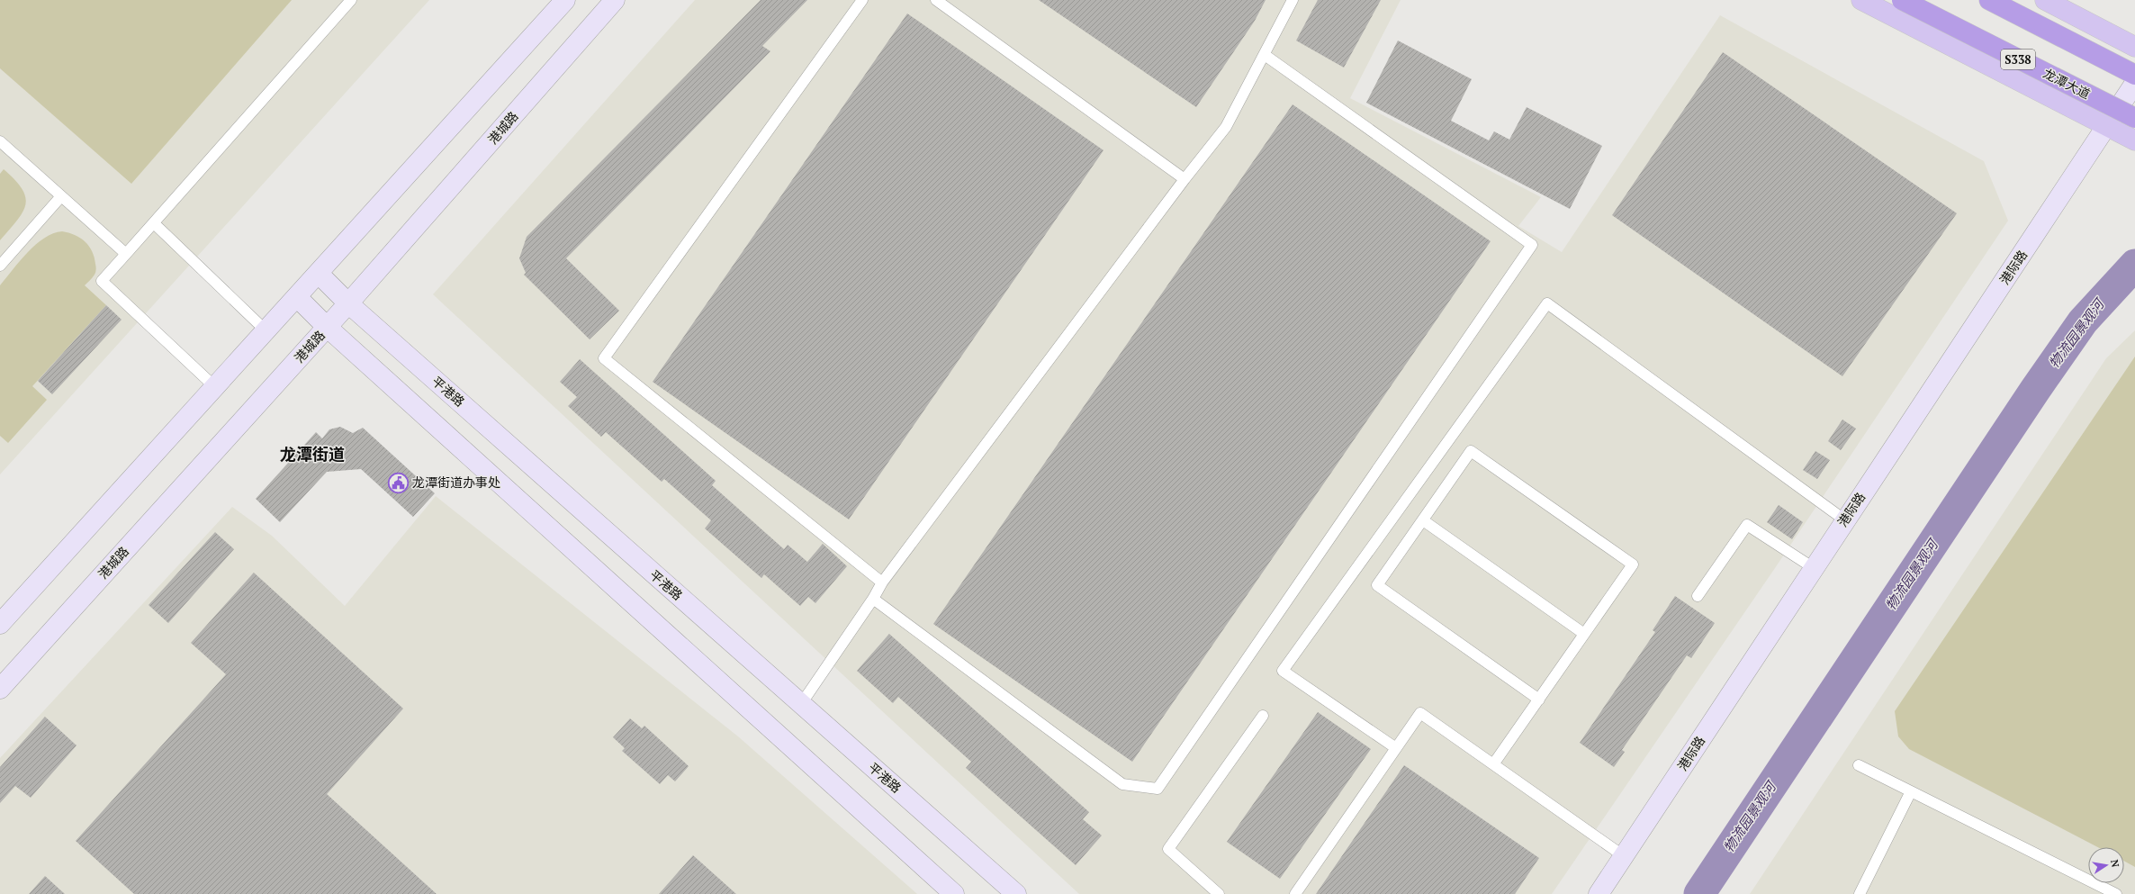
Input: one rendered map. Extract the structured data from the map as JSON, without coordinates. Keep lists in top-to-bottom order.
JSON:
{
  "streets": {
    "highway": ["S338", "龙潭大道"],
    "street": ["港城路", "港际路", "平港路"]
  },
  "crossings": [
    ["港城路", "平港路"]
  ],
  "districts": ["龙潭街道"],
  "water": ["物流园景观河"],
  "places": {
    "public building": ["龙潭街道办事处"]
  },
  "north": "right"
}
